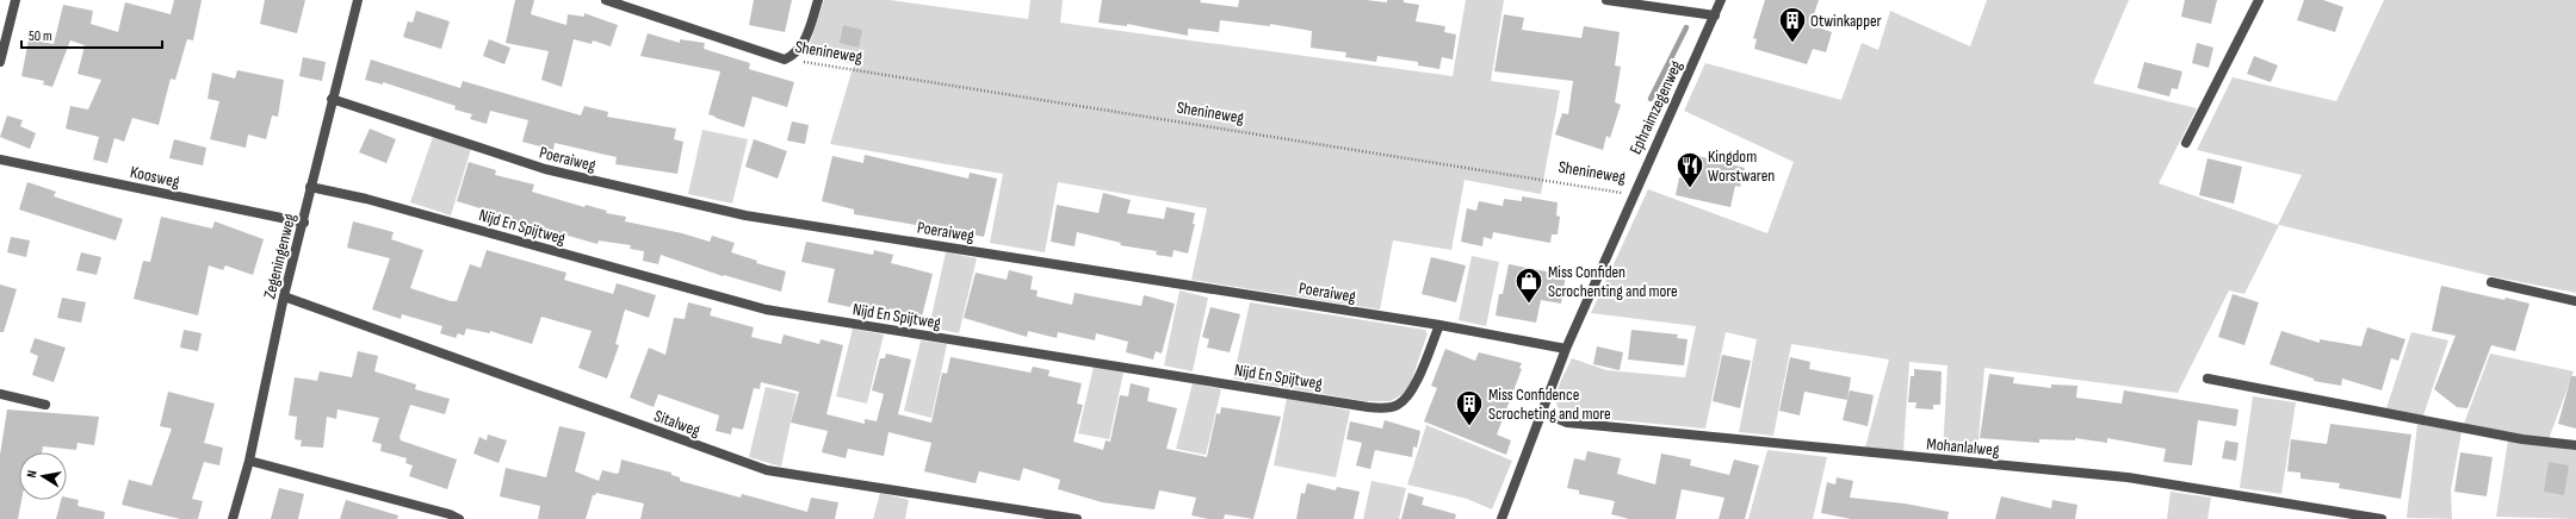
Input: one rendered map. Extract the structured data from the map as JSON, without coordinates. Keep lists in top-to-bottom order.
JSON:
{
  "streets": {
    "street": [
      "Shenineweg",
      "Ephraimzegenweg",
      "Poeraiweg",
      "Koosweg",
      "Nijd En Spijtweg",
      "Zegeningenweg",
      "Sitalweg",
      "Mohanlalweg"
    ]
  },
  "crossings": [
    ["Shenineweg", "Ephraimzegenweg"],
    ["Ephraimzegenweg", "Poeraiweg"],
    ["Ephraimzegenweg", "Mohanlalweg"],
    ["Poeraiweg", "Nijd En Spijtweg"],
    ["Poeraiweg", "Zegeningenweg"],
    ["Koosweg", "Zegeningenweg"],
    ["Nijd En Spijtweg", "Zegeningenweg"],
    ["Zegeningenweg", "Sitalweg"]
  ],
  "places": {
    "building": ["Otwinkapper", "Miss Confidence Scrocheting and more"],
    "restaurant": ["Kingdom Worstwaren"],
    "shop": ["Miss Confiden Scrochenting and more"]
  },
  "scale_bar": "50 m",
  "north": "left"
}
